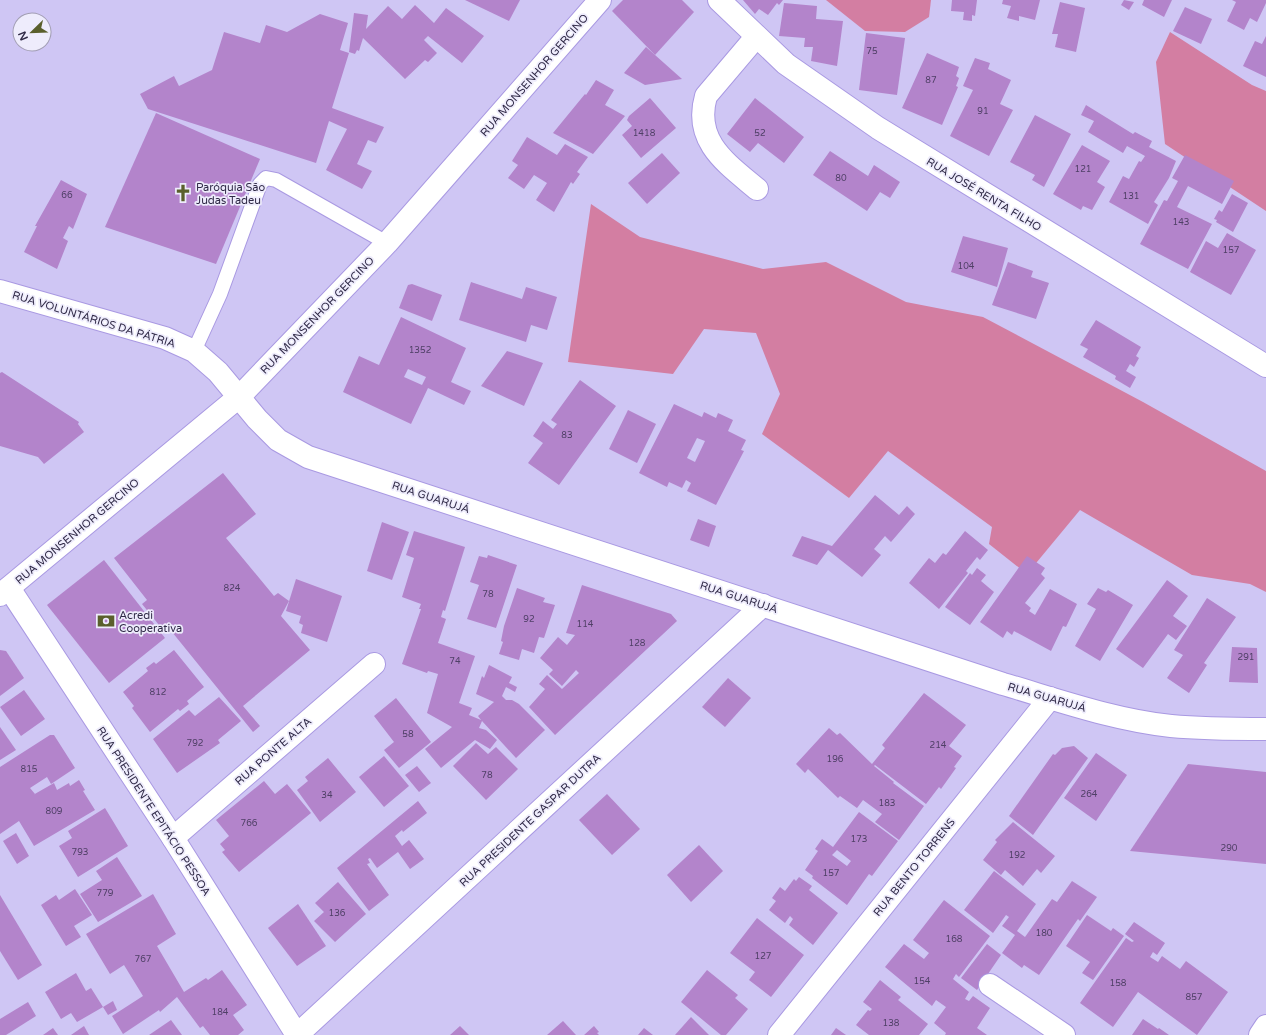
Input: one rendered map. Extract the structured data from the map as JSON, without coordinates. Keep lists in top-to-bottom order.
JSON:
{
  "streets": {
    "street": [
      "RUA MONSENHOR GERCINO",
      "RUA JOSÉ RENTA FILHO",
      "RUA VOLUNTÁRIOS DA PÁTRIA",
      "RUA GUARUJÁ",
      "RUA PONTE ALTA",
      "RUA PRESIDENTE EPITÁCIO PESSOA",
      "RUA PRESIDENTE GASPAR DUTRA",
      "RUA BENTO TORRENS"
    ]
  },
  "crossings": [
    ["RUA MONSENHOR GERCINO", "RUA VOLUNTÁRIOS DA PÁTRIA"],
    ["RUA MONSENHOR GERCINO", "RUA GUARUJÁ"],
    ["RUA MONSENHOR GERCINO", "RUA PRESIDENTE EPITÁCIO PESSOA"],
    ["RUA VOLUNTÁRIOS DA PÁTRIA", "RUA GUARUJÁ"],
    ["RUA GUARUJÁ", "RUA PRESIDENTE GASPAR DUTRA"],
    ["RUA GUARUJÁ", "RUA BENTO TORRENS"],
    ["RUA PONTE ALTA", "RUA PRESIDENTE EPITÁCIO PESSOA"],
    ["RUA PRESIDENTE EPITÁCIO PESSOA", "RUA PRESIDENTE GASPAR DUTRA"]
  ],
  "places": {
    "church": ["Paróquia São Judas Tadeu"],
    "bank": ["Acredi Cooperativa"]
  },
  "house_numbers": [
    "75",
    "87",
    "91",
    "1418",
    "52",
    "121",
    "80",
    "66",
    "131",
    "143",
    "157",
    "104",
    "1352",
    "83",
    "824",
    "78",
    "92",
    "114",
    "128",
    "291",
    "74",
    "812",
    "58",
    "792",
    "214",
    "196",
    "815",
    "78",
    "264",
    "34",
    "183",
    "809",
    "766",
    "173",
    "290",
    "793",
    "192",
    "157",
    "779",
    "136",
    "180",
    "168",
    "127",
    "767",
    "154",
    "158",
    "857",
    "184",
    "138"
  ],
  "north": "bottom left"
}
